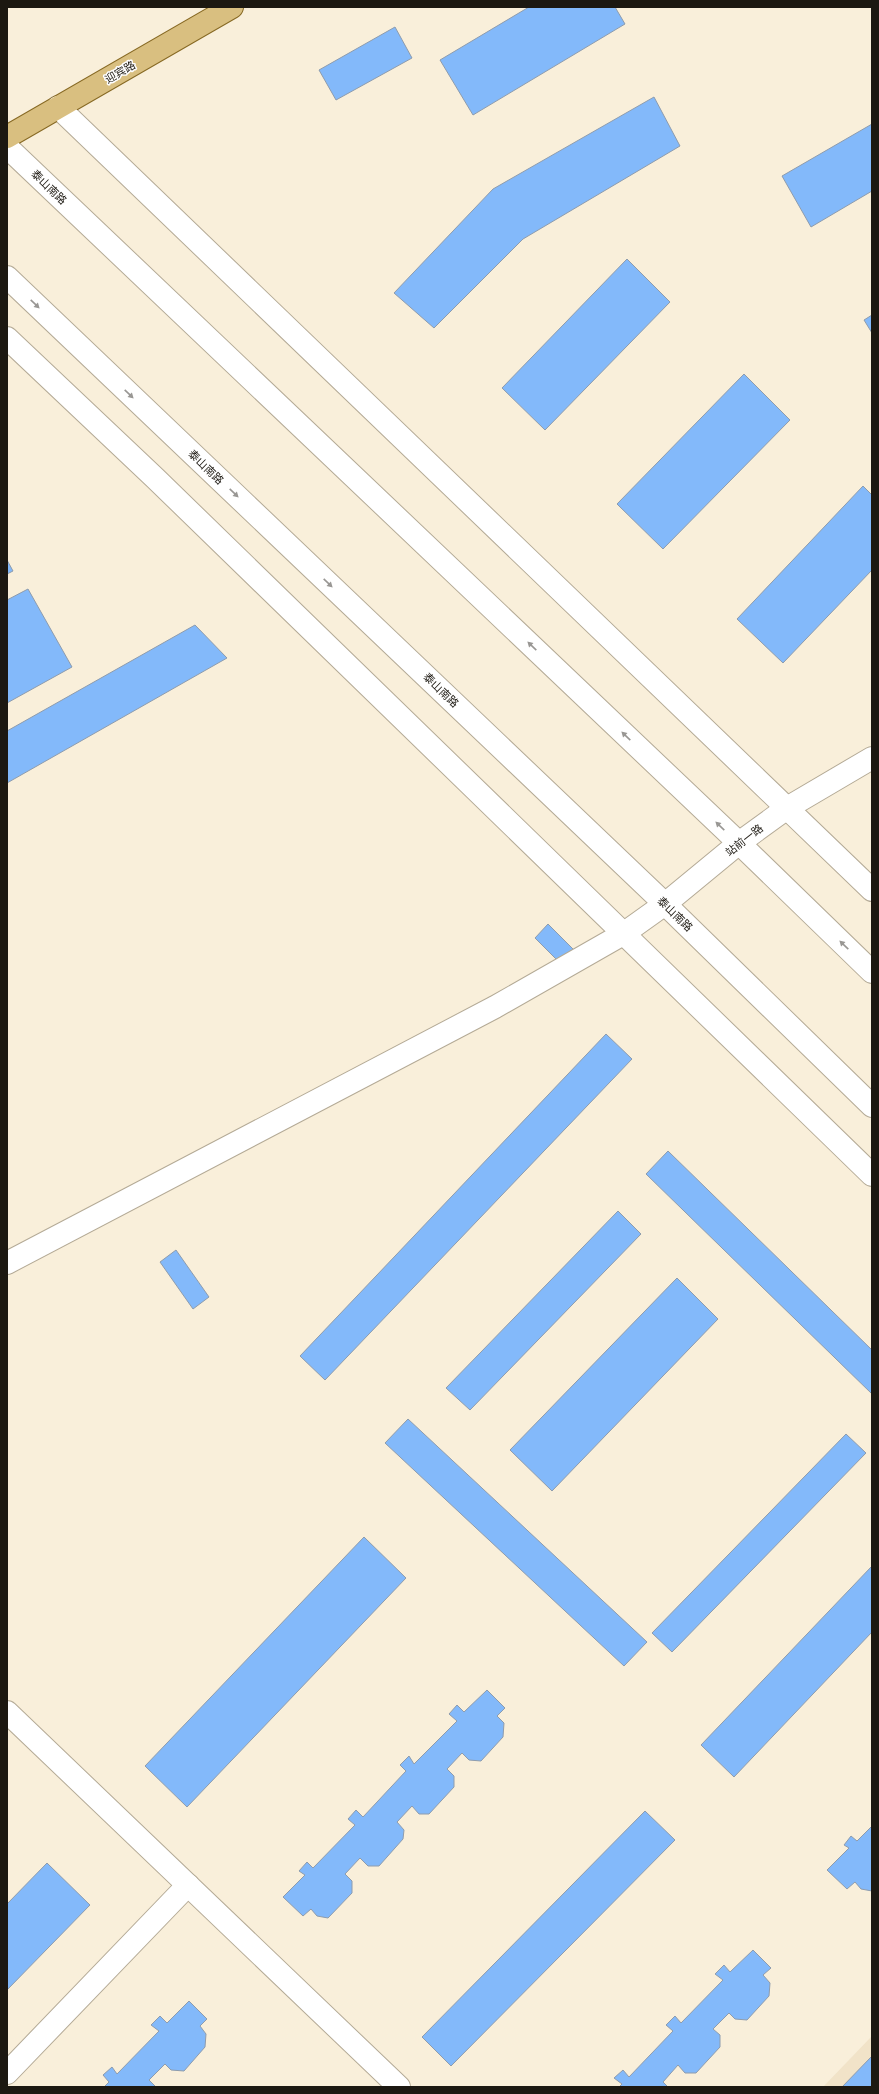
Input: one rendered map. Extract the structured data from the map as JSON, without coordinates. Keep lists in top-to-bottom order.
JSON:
{
  "streets": {
    "main road": ["迎宾路"],
    "street": ["泰山南路", "站前一路"]
  },
  "crossings": [
    ["泰山南路", "站前一路"]
  ]
}
